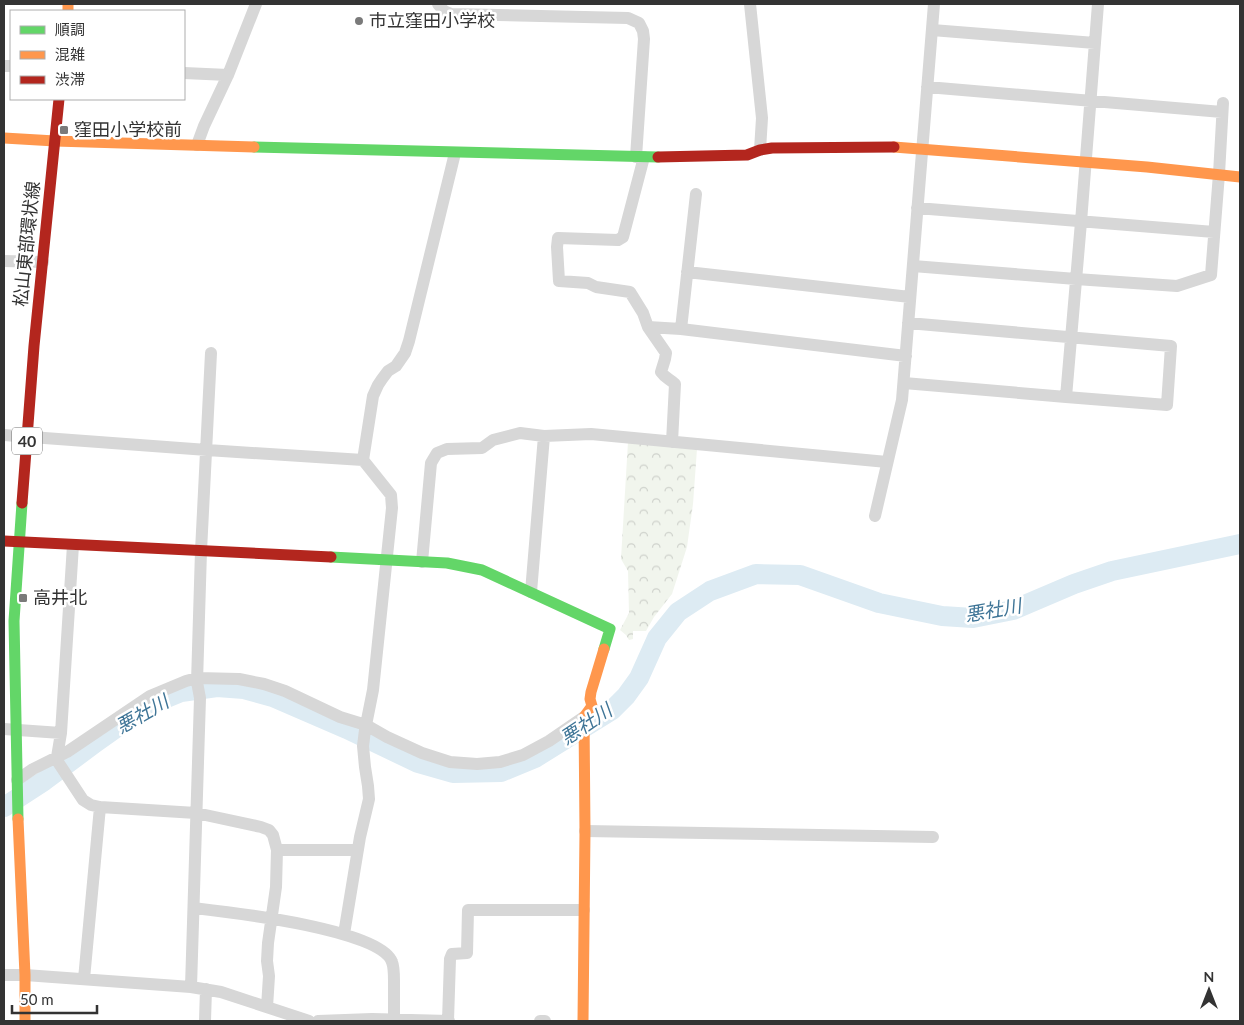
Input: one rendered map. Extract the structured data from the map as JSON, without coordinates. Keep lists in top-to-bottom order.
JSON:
{
  "streets": {
    "street": ["松山東部環状線", "40"]
  },
  "water": ["悪社川"],
  "places": {
    "other": ["市立窪田小学校"],
    "transit": ["窪田小学校前", "高井北"]
  },
  "legend": ["順調", "混雑", "渋滞"],
  "scale_bar": "50 m",
  "north": "top"
}
